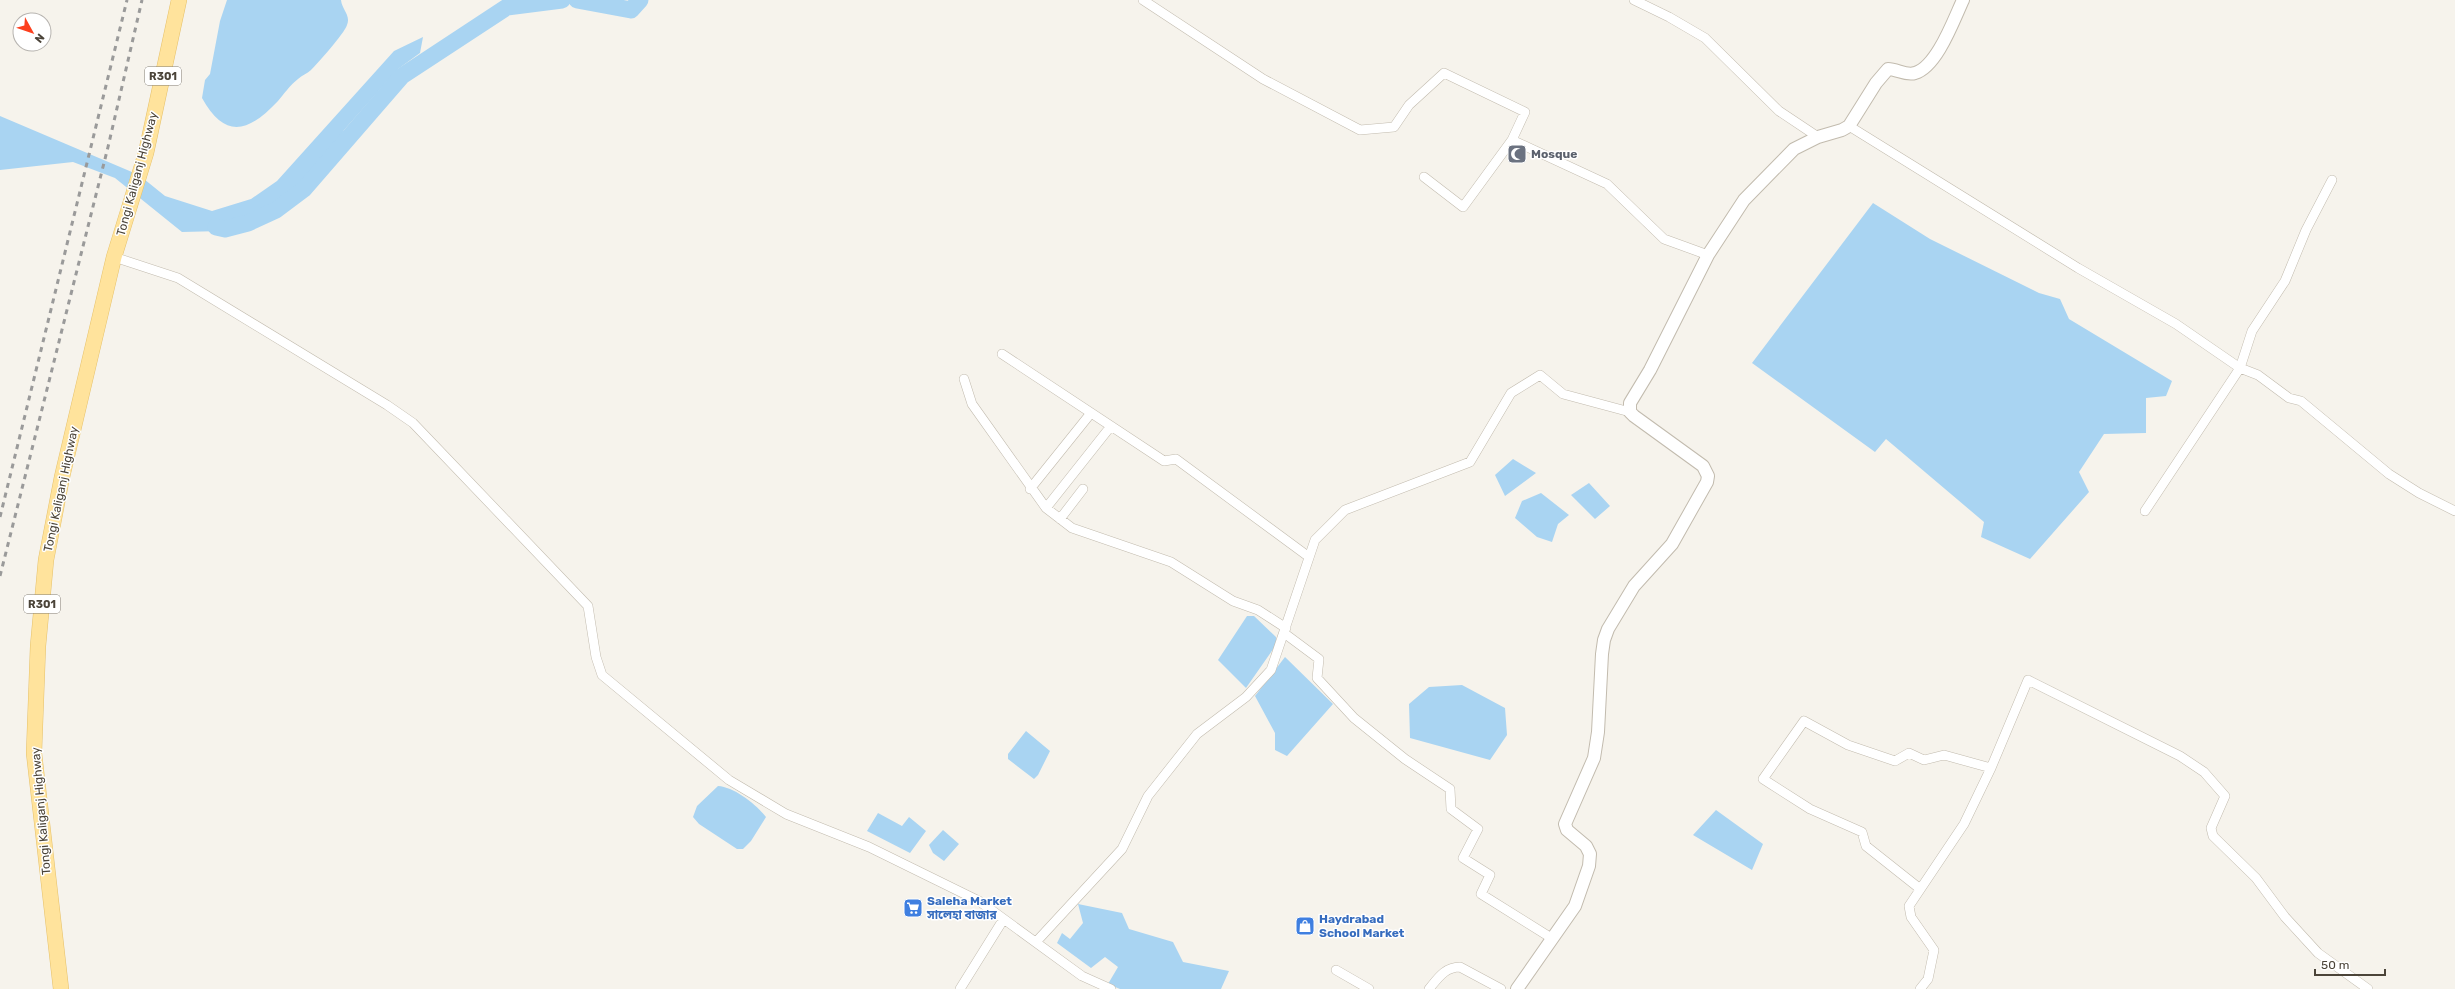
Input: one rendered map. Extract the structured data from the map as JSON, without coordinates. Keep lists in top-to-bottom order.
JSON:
{
  "streets": {
    "main road": ["R301", "Tongi Kaliganj Highway"]
  },
  "places": {
    "mosque": ["Mosque"],
    "supermarket": ["Saleha Market সালেহা বাজার"],
    "shop": ["Haydrabad School Market"]
  },
  "scale_bar": "50 m",
  "north": "bottom right"
}
